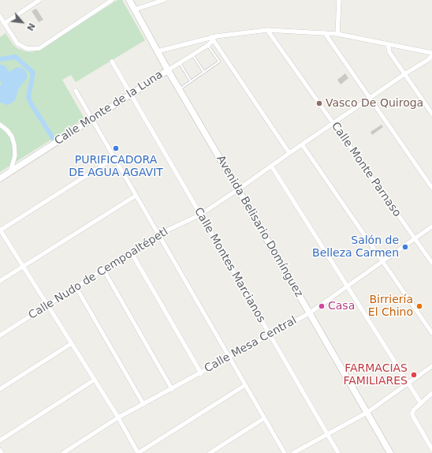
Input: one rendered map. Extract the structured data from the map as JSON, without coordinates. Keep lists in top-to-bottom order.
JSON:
{
  "streets": {
    "main road": ["Calle Monte de la Luna", "Avenida Belisario Domínguez"],
    "street": [
      "Calle Monte Parnaso",
      "Calle Montes Marcianos",
      "Calle Nudo de Cempoaltépetl",
      "Calle Mesa Central"
    ]
  },
  "crossings": [
    ["Calle Monte de la Luna", "Avenida Belisario Domínguez"],
    ["Calle Monte de la Luna", "Calle Montes Marcianos"],
    ["Calle Monte Parnaso", "Calle Nudo de Cempoaltépetl"],
    ["Calle Monte Parnaso", "Calle Mesa Central"],
    ["Avenida Belisario Domínguez", "Calle Nudo de Cempoaltépetl"],
    ["Avenida Belisario Domínguez", "Calle Mesa Central"],
    ["Calle Montes Marcianos", "Calle Nudo de Cempoaltépetl"],
    ["Calle Montes Marcianos", "Calle Mesa Central"]
  ],
  "places": [
    "Vasco De Quiroga",
    "PURIFICADORA DE AGUA AGAVIT",
    "Salón de Belleza Carmen",
    "Casa",
    "Birriería El Chino",
    "FARMACIAS FAMILIARES"
  ],
  "north": "bottom right"
}
